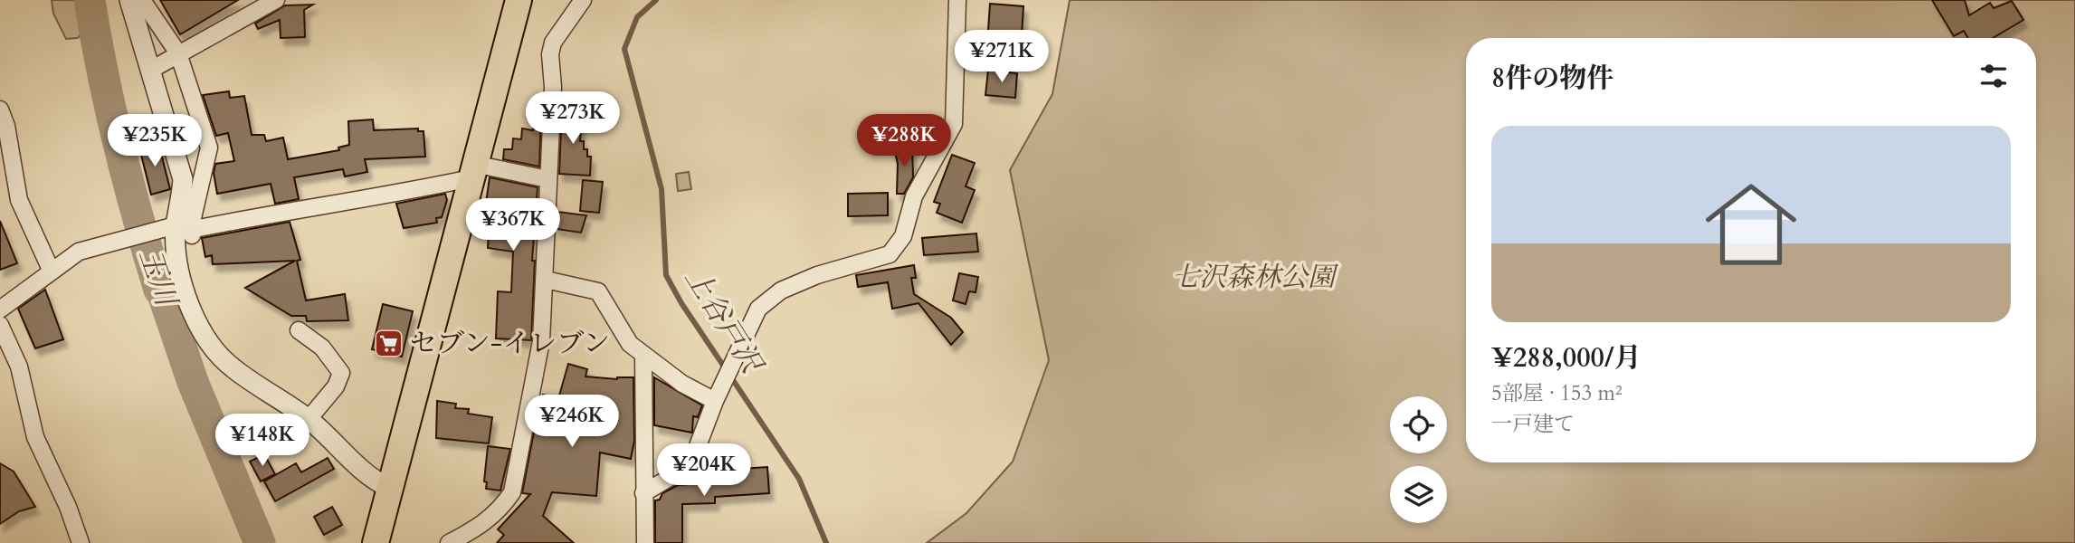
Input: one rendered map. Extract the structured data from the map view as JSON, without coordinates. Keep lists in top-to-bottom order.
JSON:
{
  "water": ["玉川", "上谷戸沢"],
  "parks": ["七沢森林公園"],
  "places": {
    "supermarket": ["セブン-イレブン"]
  },
  "page": {
    "price": [
      "¥271K",
      "¥273K",
      "¥235K",
      "¥288K",
      "¥367K",
      "¥246K",
      "¥148K",
      "¥204K"
    ],
    "heading": "8件の物件",
    "list": [
      {
        "name": "¥288,000/月",
        "note": "5部屋 · 153 m² · 一戸建て"
      }
    ]
  }
}
